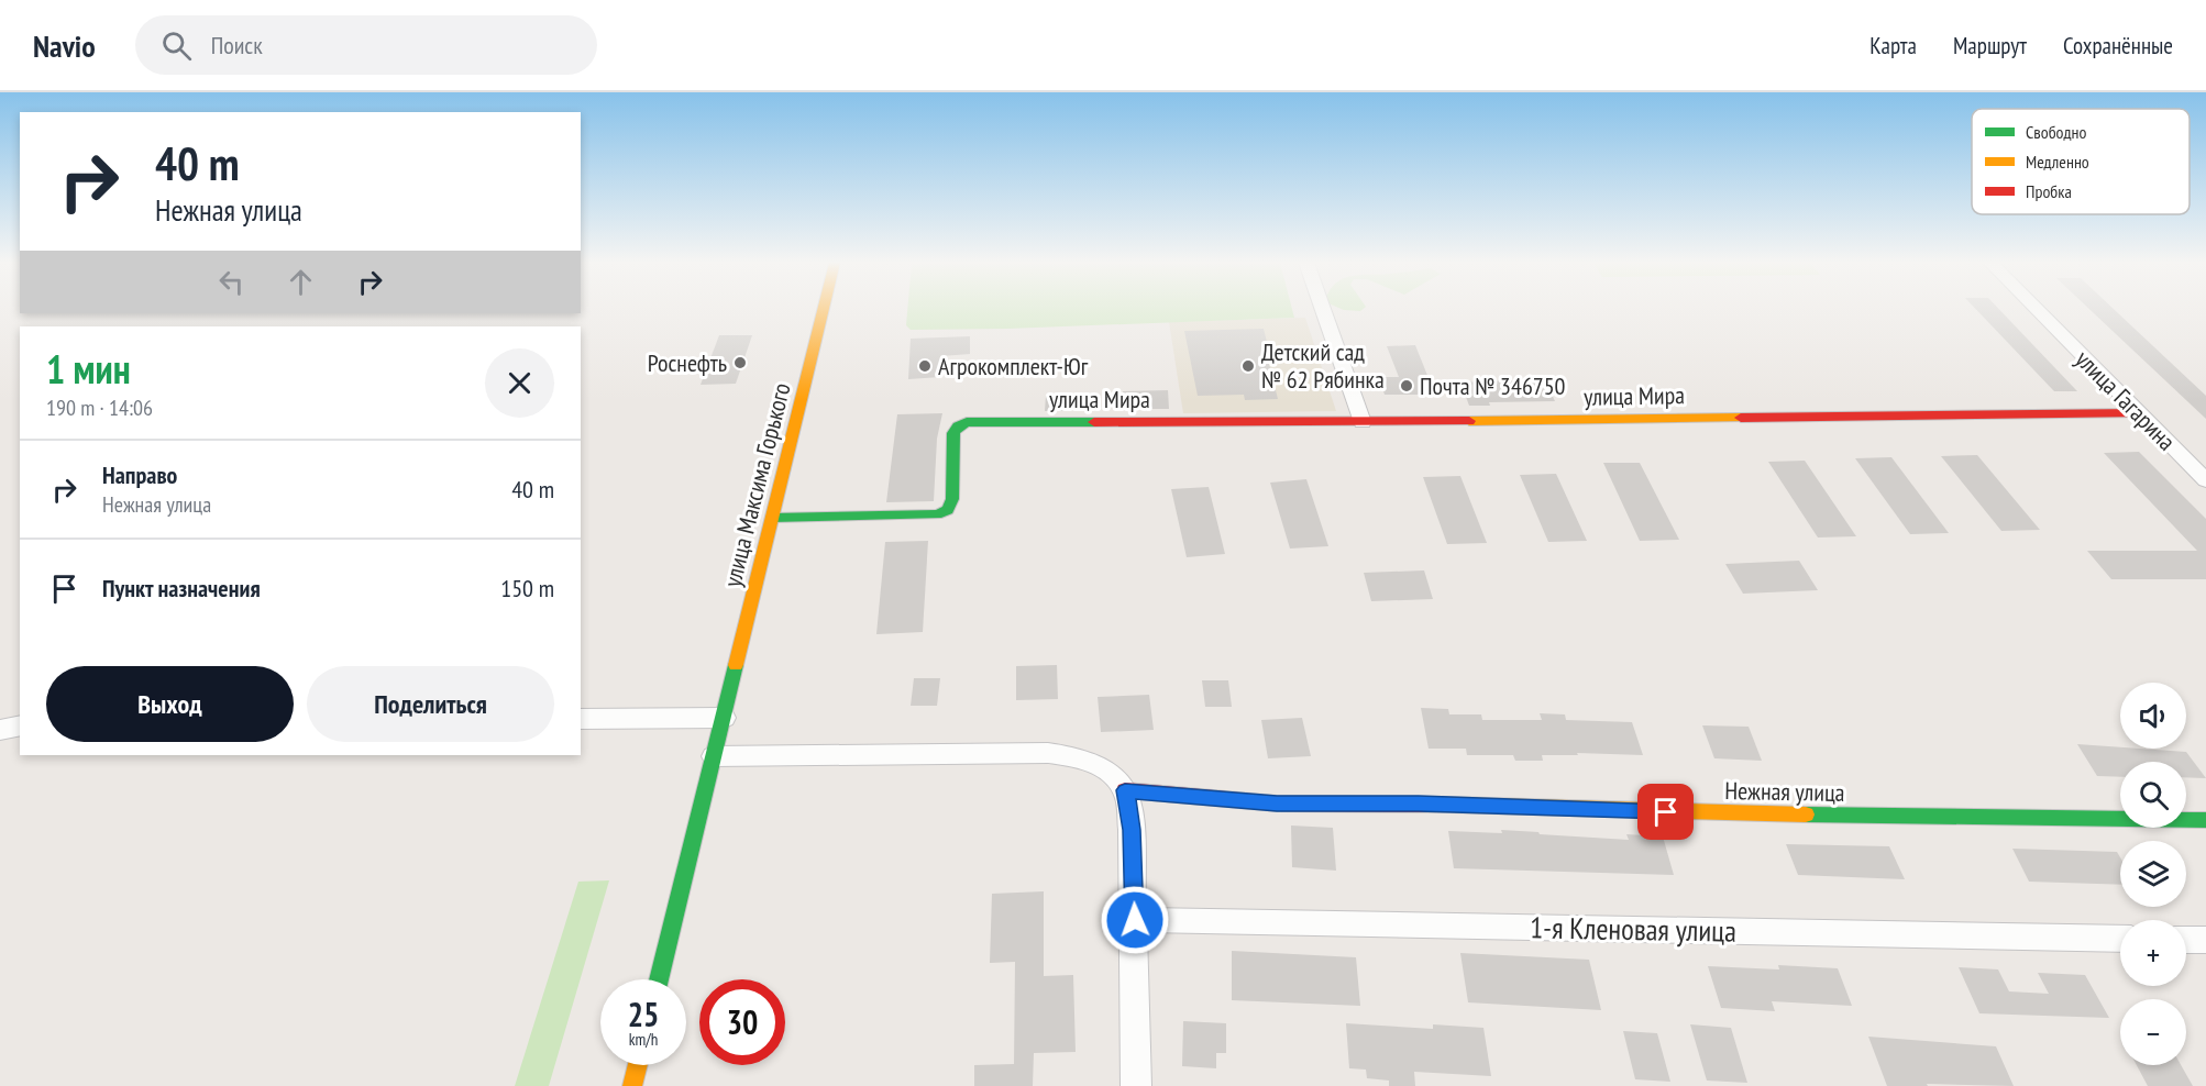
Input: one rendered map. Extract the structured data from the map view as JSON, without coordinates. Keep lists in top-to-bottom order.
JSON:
{
  "streets": {
    "street": [
      "улица Мира",
      "улица Гагарина",
      "улица Максима Горького",
      "Нежная улица",
      "1-я Кленовая улица"
    ]
  },
  "crossings": [
    ["улица Мира", "улица Гагарина"],
    ["улица Мира", "улица Максима Горького"]
  ],
  "places": [
    "Роснефть",
    "Агрокомплект-Юг",
    "Детский сад № 62 Рябинка",
    "Почта № 346750"
  ],
  "legend": ["Свободно", "Медленно", "Пробка"],
  "page": {
    "header": "Navio",
    "search": "Поиск",
    "nav": ["Карта", "Маршрут", "Сохранённые"],
    "turn": ["40 m", "Нежная улица"],
    "heading": ["1 мин", "190 m · 14:06"],
    "list": [
      {
        "name": "Направо",
        "note": "Нежная улица",
        "value": "40 m"
      },
      {
        "name": "Пункт назначения",
        "value": "150 m"
      }
    ],
    "buttons": ["Выход", "Поделиться"],
    "map_buttons": ["+", "−"],
    "speed": "25 km/h",
    "limit": "30"
  }
}
